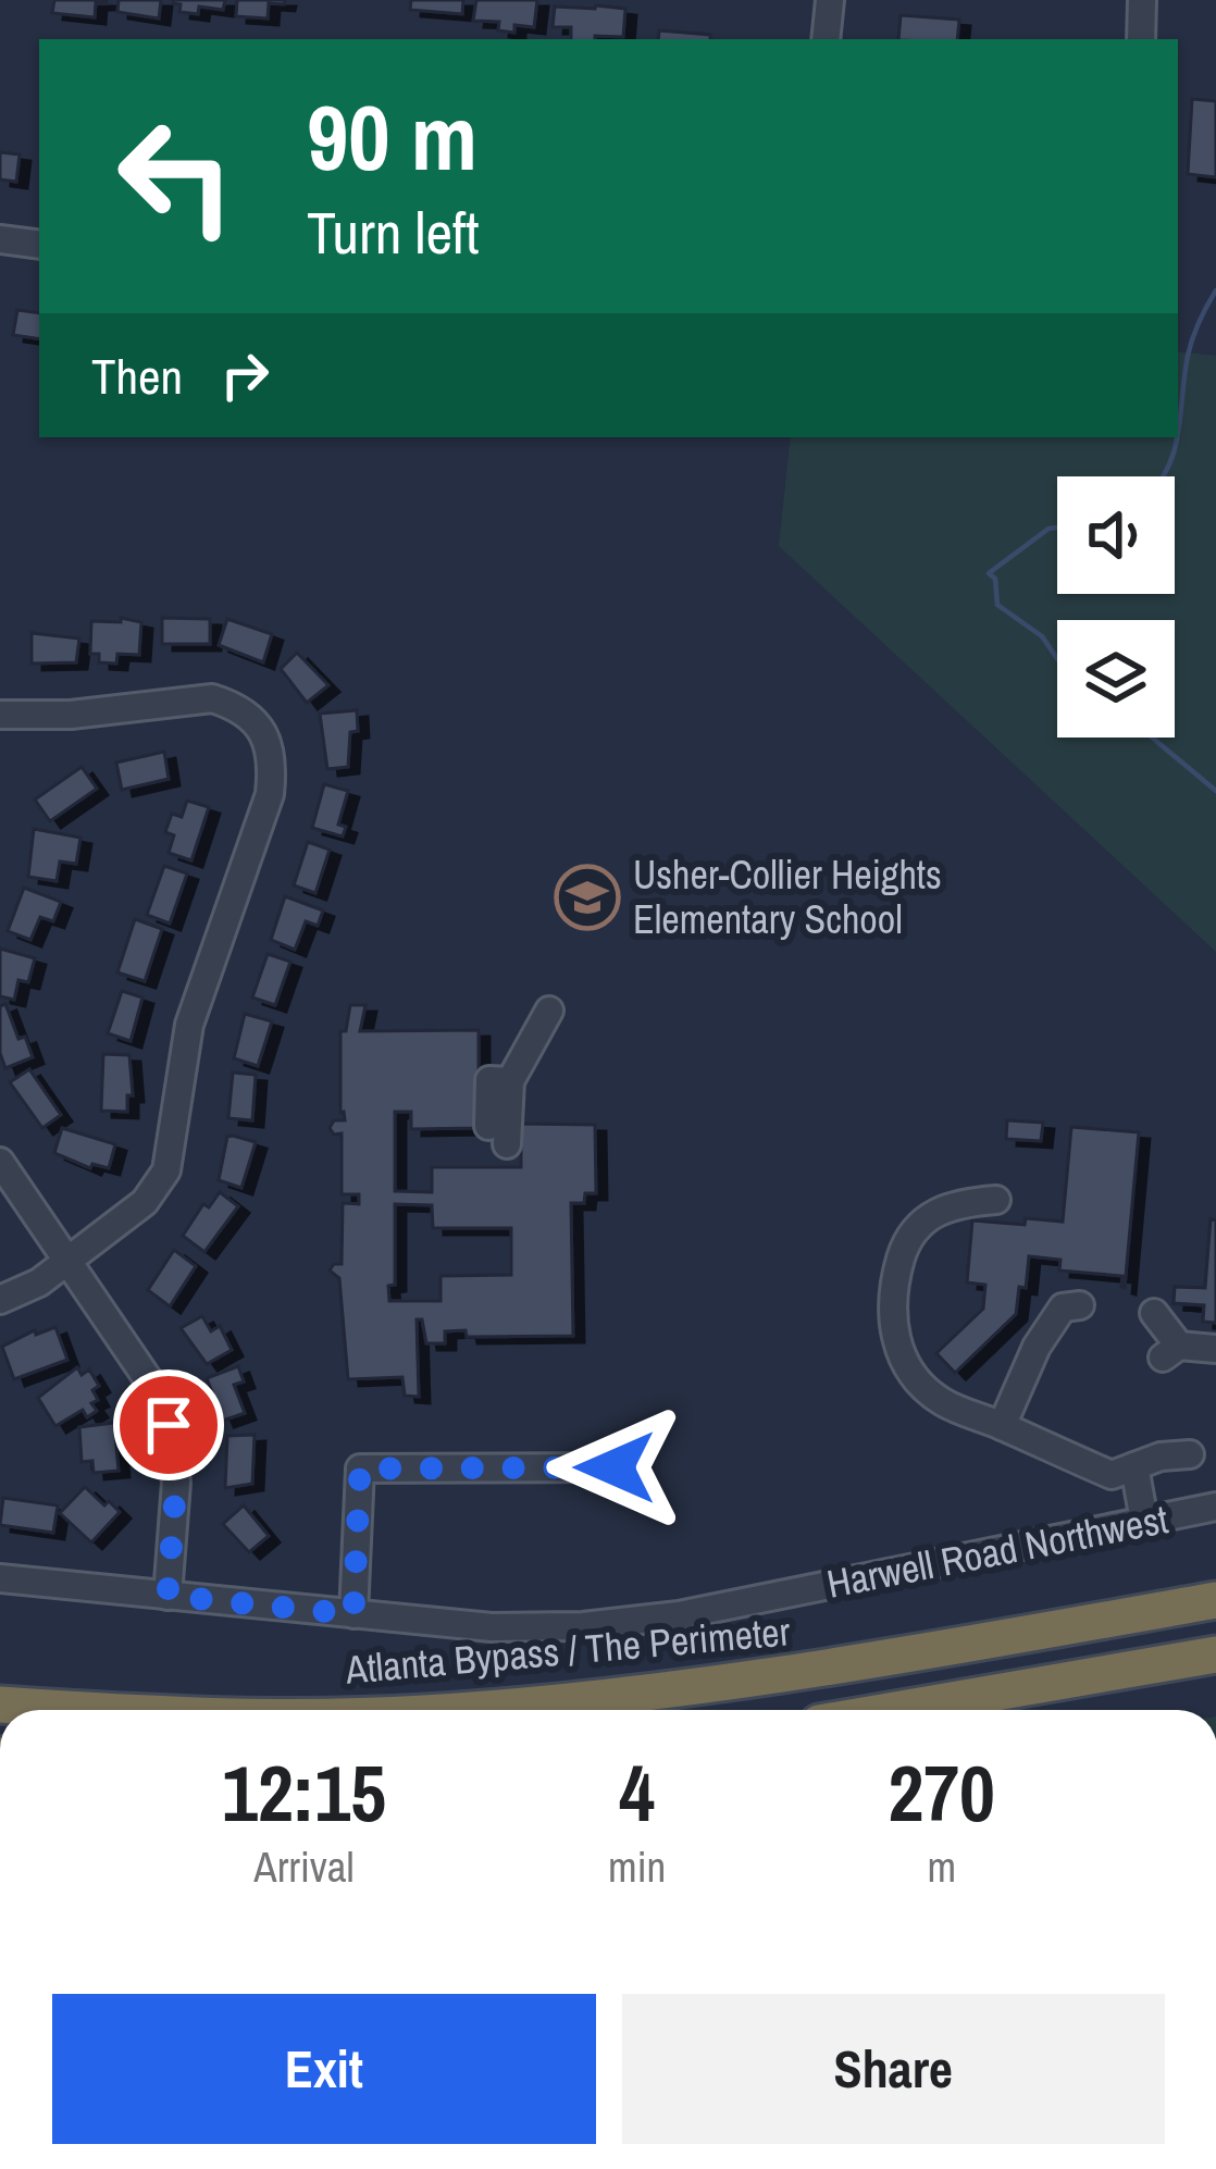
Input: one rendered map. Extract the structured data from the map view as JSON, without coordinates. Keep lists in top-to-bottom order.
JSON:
{
  "streets": {
    "highway": ["Atlanta Bypass / The Perimeter"],
    "street": ["Harwell Road Northwest"]
  },
  "places": {
    "school or university": ["Usher-Collier Heights Elementary School"]
  },
  "page": {
    "turn": ["90 m", "Turn left"],
    "then": "Then",
    "eta": [
      "12:15",
      "Arrival",
      "4",
      "min",
      "270",
      "m"
    ],
    "buttons": ["Exit", "Share"]
  }
}
